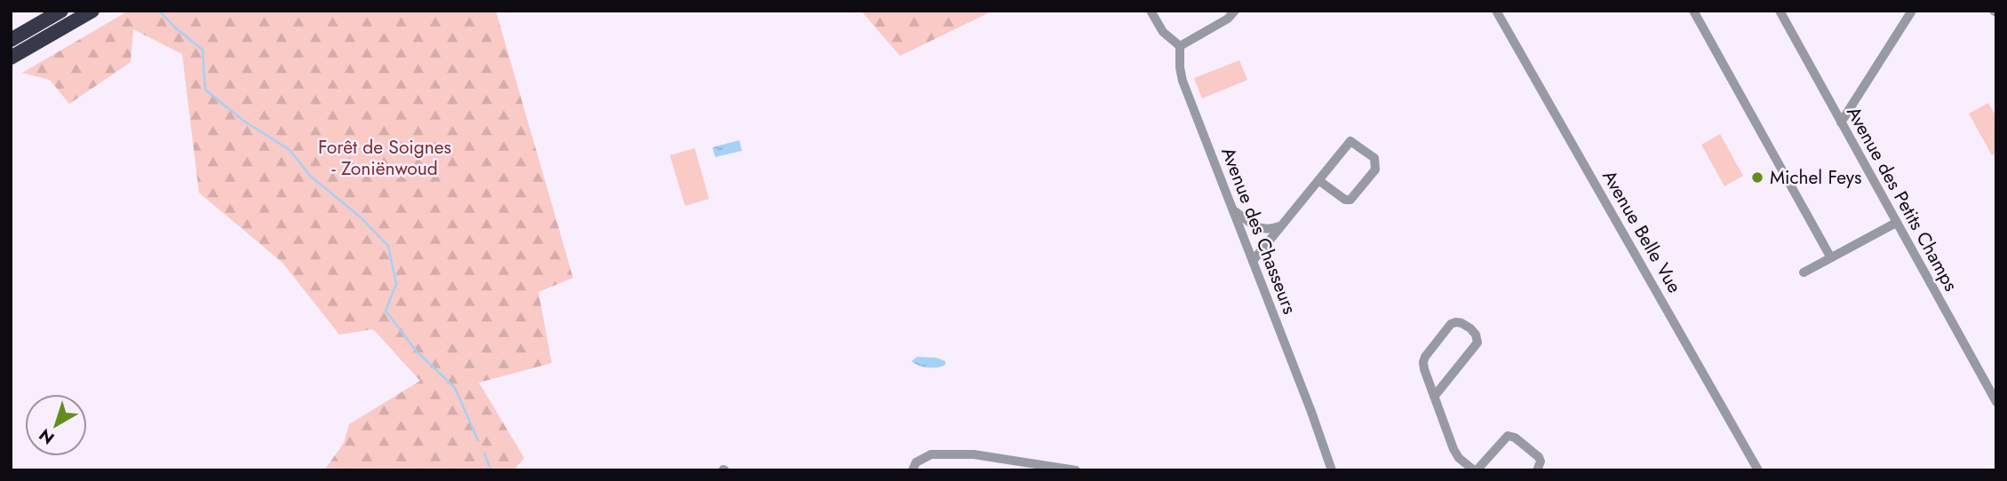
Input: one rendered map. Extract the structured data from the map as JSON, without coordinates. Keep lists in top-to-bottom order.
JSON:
{
  "streets": {
    "street": ["Avenue des Petits Champs", "Avenue des Chasseurs", "Avenue Belle Vue"]
  },
  "parks": ["Forêt de Soignes - Zoniënwoud"],
  "places": ["Michel Feys"],
  "north": "bottom left"
}
